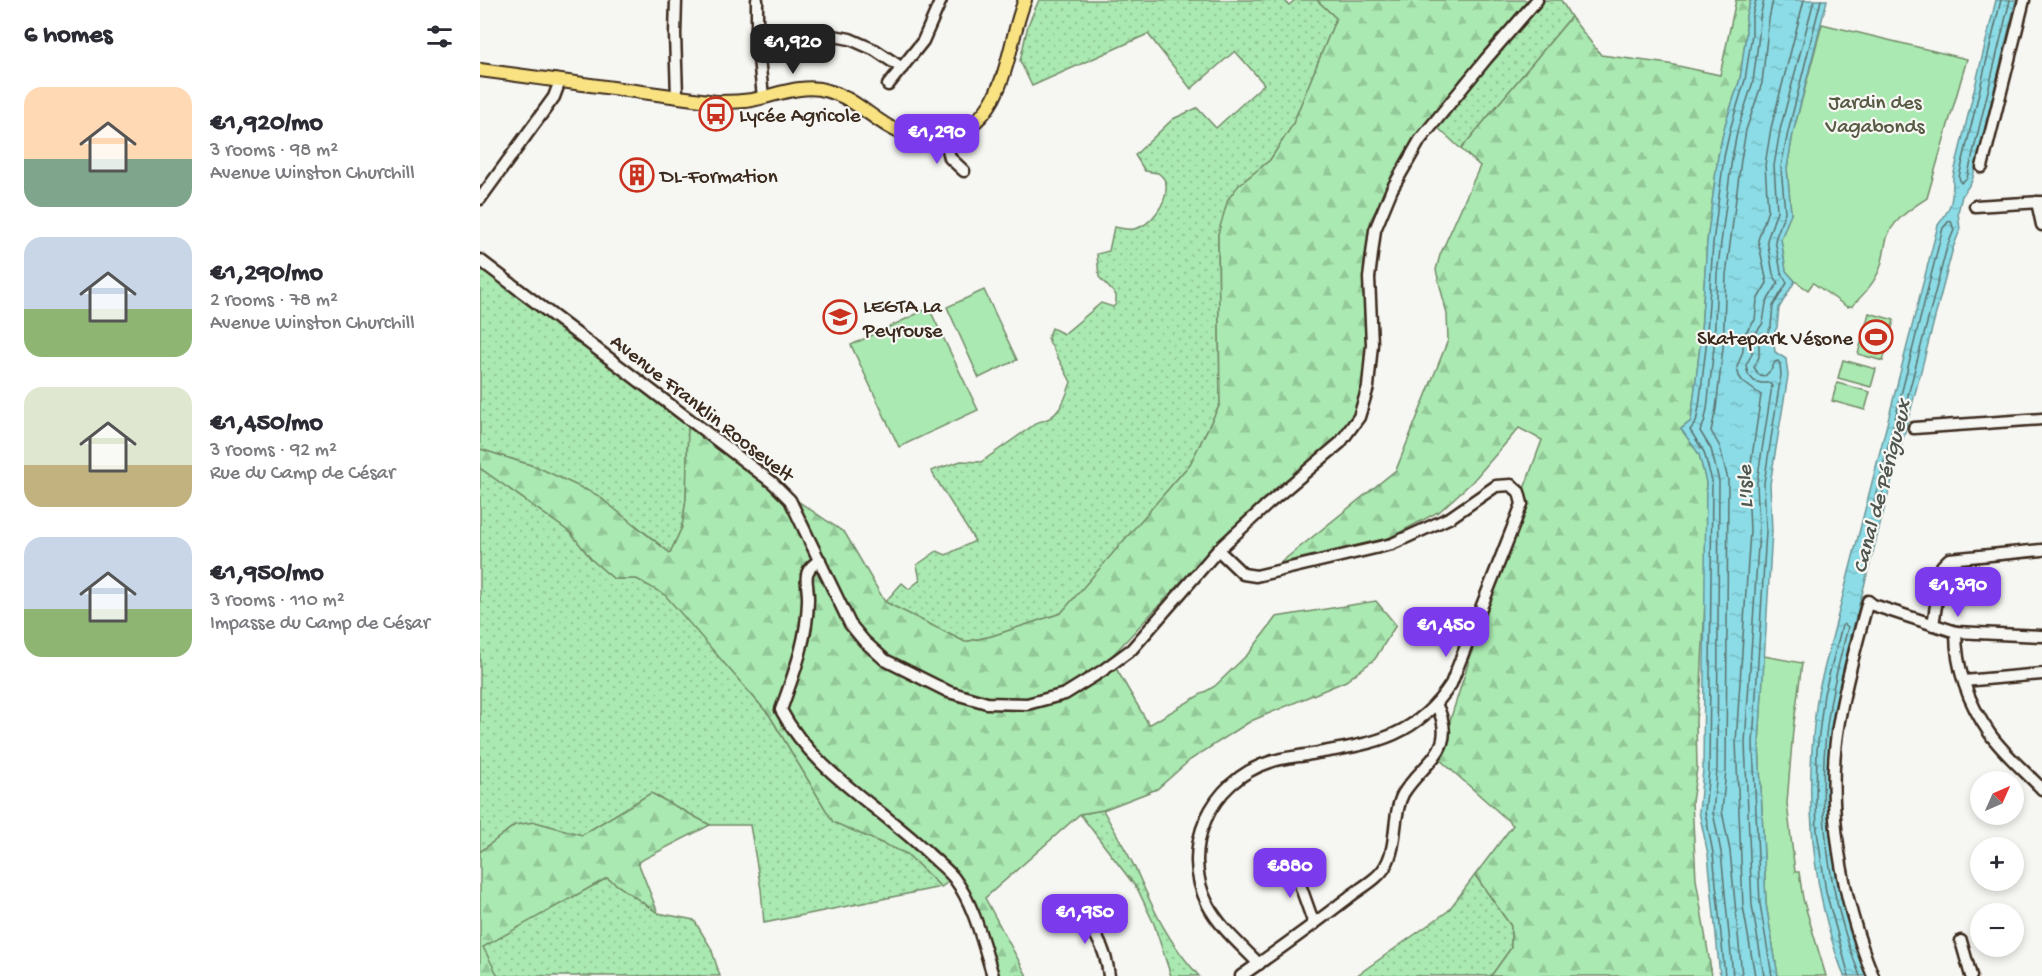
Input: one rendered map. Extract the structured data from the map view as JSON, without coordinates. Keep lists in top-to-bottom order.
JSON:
{
  "streets": {
    "street": ["Avenue Franklin Roosevelt"]
  },
  "water": ["Canal de Périgueux", "L'Isle"],
  "parks": ["Jardin des Vagabonds"],
  "places": {
    "bus stop": ["Lycée Agricole"],
    "building": ["DL-Formation"],
    "school or university": ["LEGTA La Peyrouse"],
    "sports": ["Skatepark Vésone"]
  },
  "north": "top right",
  "page": {
    "heading": "6 homes",
    "price": [
      "€1,920",
      "€1,290",
      "€1,390",
      "€1,450",
      "€880",
      "€1,950"
    ],
    "list": [
      {
        "name": "€1,920/mo",
        "note": "3 rooms · 98 m² · Avenue Winston Churchill"
      },
      {
        "name": "€1,290/mo",
        "note": "2 rooms · 78 m² · Avenue Winston Churchill"
      },
      {
        "name": "€1,450/mo",
        "note": "3 rooms · 92 m² · Rue du Camp de César"
      },
      {
        "name": "€1,950/mo",
        "note": "3 rooms · 110 m² · Impasse du Camp de César"
      }
    ],
    "map_buttons": ["+", "−"]
  }
}
